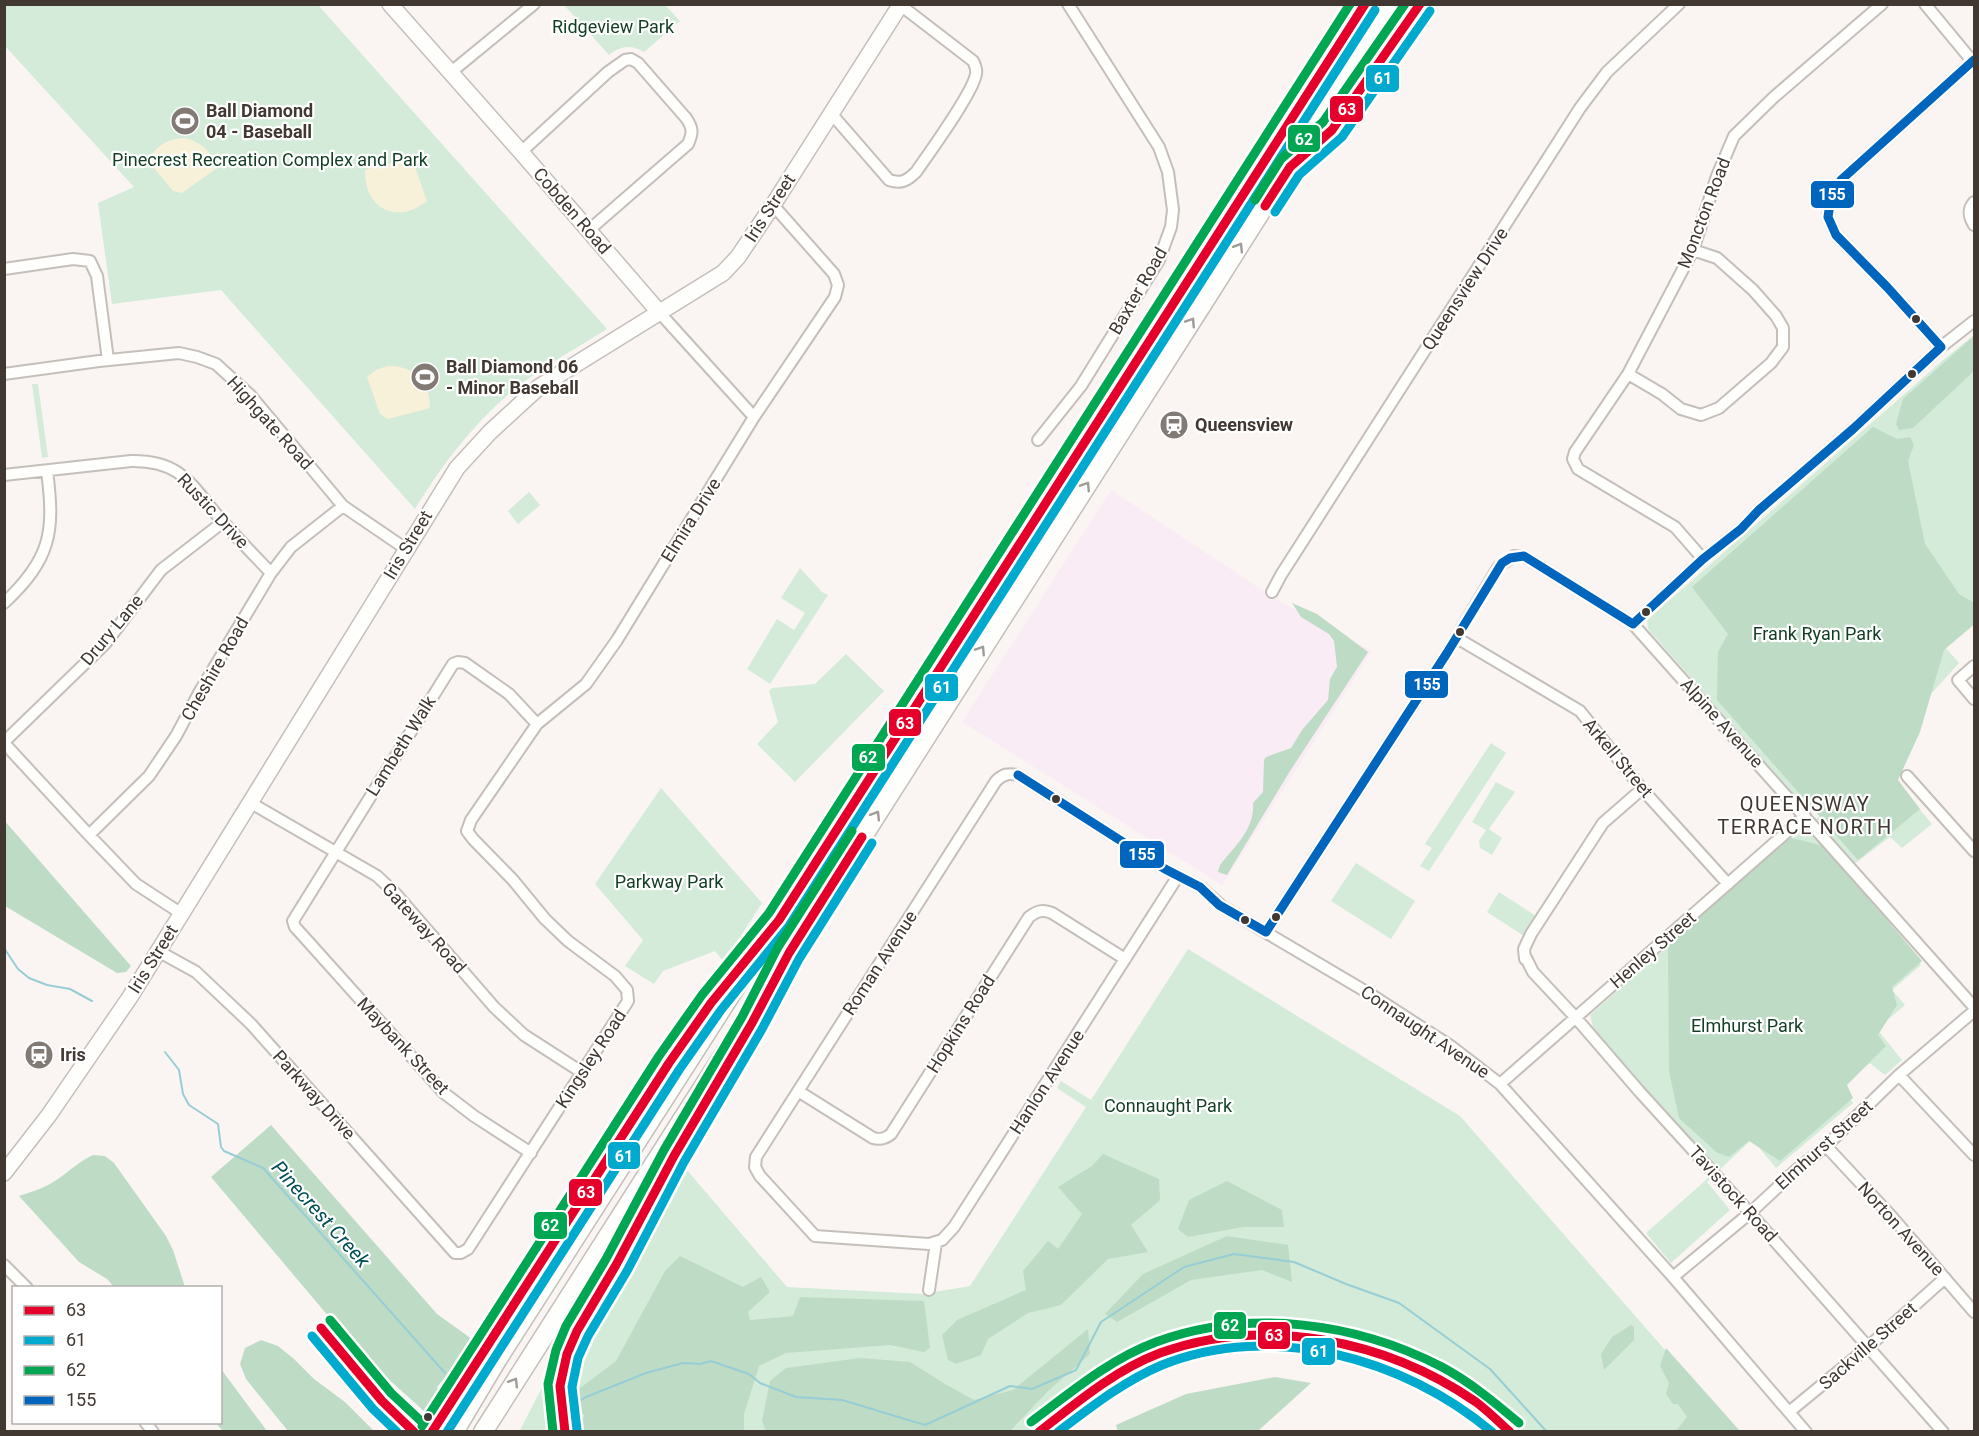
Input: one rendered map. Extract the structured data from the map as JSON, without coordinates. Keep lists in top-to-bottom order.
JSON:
{
  "streets": {
    "street": [
      "Iris Street",
      "Cobden Road",
      "Moncton Road",
      "Queensview Drive",
      "Baxter Road",
      "Highgate Road",
      "Rustic Drive",
      "Elmira Drive",
      "Drury Lane",
      "Cheshire Road",
      "Alpine Avenue",
      "Lambeth Walk",
      "Arkell Street",
      "Gateway Road",
      "Henley Street",
      "Roman Avenue",
      "Hopkins Road",
      "Connaught Avenue",
      "Maybank Street",
      "Kingsley Road",
      "Hanlon Avenue",
      "Parkway Drive",
      "Elmhurst Street",
      "Tavistock Road",
      "Norton Avenue",
      "Sackville Street"
    ]
  },
  "crossings": [
    ["Iris Street", "Cobden Road"],
    ["Iris Street", "Highgate Road"],
    ["Iris Street", "Elmira Drive"],
    ["Iris Street", "Gateway Road"],
    ["Iris Street", "Parkway Drive"],
    ["Cobden Road", "Elmira Drive"],
    ["Highgate Road", "Cheshire Road"],
    ["Rustic Drive", "Drury Lane"],
    ["Rustic Drive", "Cheshire Road"],
    ["Elmira Drive", "Lambeth Walk"],
    ["Elmira Drive", "Kingsley Road"],
    ["Alpine Avenue", "Arkell Street"],
    ["Alpine Avenue", "Henley Street"],
    ["Alpine Avenue", "Elmhurst Street"],
    ["Lambeth Walk", "Gateway Road"],
    ["Lambeth Walk", "Maybank Street"],
    ["Arkell Street", "Henley Street"],
    ["Arkell Street", "Tavistock Road"],
    ["Gateway Road", "Kingsley Road"],
    ["Henley Street", "Connaught Avenue"],
    ["Henley Street", "Tavistock Road"],
    ["Roman Avenue", "Hopkins Road"],
    ["Roman Avenue", "Connaught Avenue"],
    ["Roman Avenue", "Hanlon Avenue"],
    ["Hopkins Road", "Hanlon Avenue"],
    ["Connaught Avenue", "Hanlon Avenue"],
    ["Connaught Avenue", "Elmhurst Street"],
    ["Connaught Avenue", "Sackville Street"],
    ["Maybank Street", "Kingsley Road"],
    ["Kingsley Road", "Parkway Drive"],
    ["Elmhurst Street", "Tavistock Road"],
    ["Elmhurst Street", "Norton Avenue"],
    ["Tavistock Road", "Sackville Street"],
    ["Norton Avenue", "Sackville Street"]
  ],
  "districts": ["QUEENSWAY TERRACE NORTH"],
  "water": ["Pinecrest Creek"],
  "parks": [
    "Ridgeview Park",
    "Pinecrest Recreation Complex and Park",
    "Frank Ryan Park",
    "Parkway Park",
    "Elmhurst Park",
    "Connaught Park"
  ],
  "places": {
    "sports": ["Ball Diamond 04 - Baseball", "Ball Diamond 06 - Minor Baseball"],
    "station": ["Queensview", "Iris"]
  },
  "lines": [
    "transit line 63",
    "transit line 62",
    "transit line 61",
    "transit line 155"
  ],
  "legend": [
    "63",
    "61",
    "62",
    "155"
  ]
}
